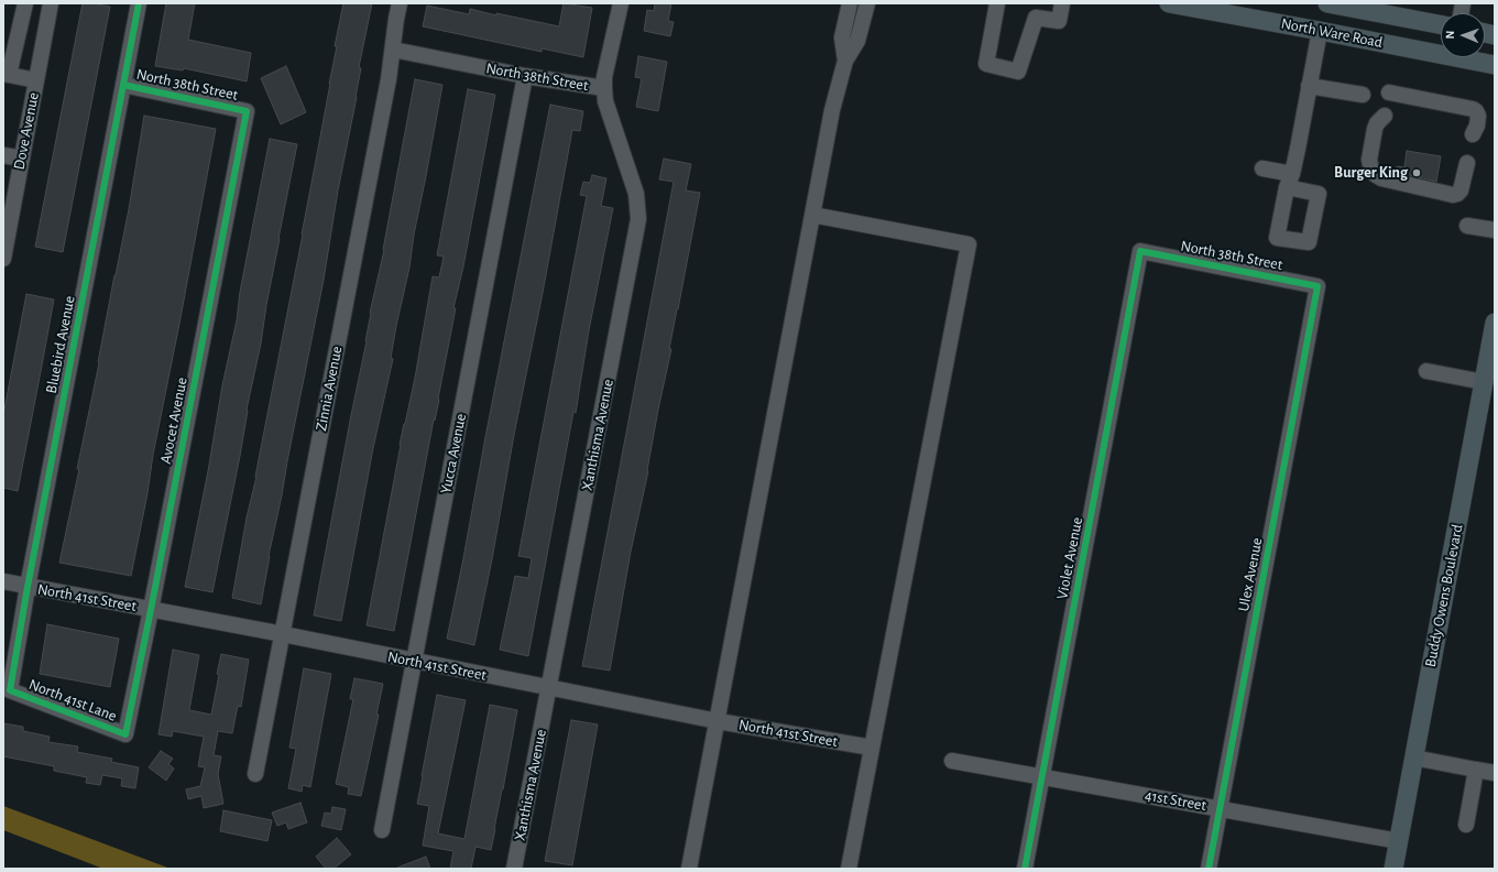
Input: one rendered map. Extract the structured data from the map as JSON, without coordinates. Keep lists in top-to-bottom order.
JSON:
{
  "streets": {
    "main road": ["North Ware Road", "Buddy Owens Boulevard"],
    "street": [
      "North 38th Street",
      "Dove Avenue",
      "Bluebird Avenue",
      "Zinnia Avenue",
      "Avocet Avenue",
      "Xanthisma Avenue",
      "Yucca Avenue",
      "Violet Avenue",
      "Ulex Avenue",
      "North 41st Street",
      "North 41st Lane",
      "41st Street"
    ]
  },
  "crossings": [
    ["North 38th Street", "Bluebird Avenue"],
    ["North 38th Street", "Zinnia Avenue"],
    ["North 38th Street", "Avocet Avenue"],
    ["North 38th Street", "Xanthisma Avenue"],
    ["North 38th Street", "Yucca Avenue"],
    ["North 38th Street", "Violet Avenue"],
    ["North 38th Street", "Ulex Avenue"],
    ["Bluebird Avenue", "North 41st Street"],
    ["Bluebird Avenue", "North 41st Lane"],
    ["Zinnia Avenue", "North 41st Street"],
    ["Avocet Avenue", "North 41st Street"],
    ["Avocet Avenue", "North 41st Lane"],
    ["Xanthisma Avenue", "North 41st Street"],
    ["Yucca Avenue", "North 41st Street"],
    ["Violet Avenue", "41st Street"],
    ["Ulex Avenue", "41st Street"],
    ["Buddy Owens Boulevard", "41st Street"]
  ],
  "places": ["Burger King"],
  "north": "left"
}
